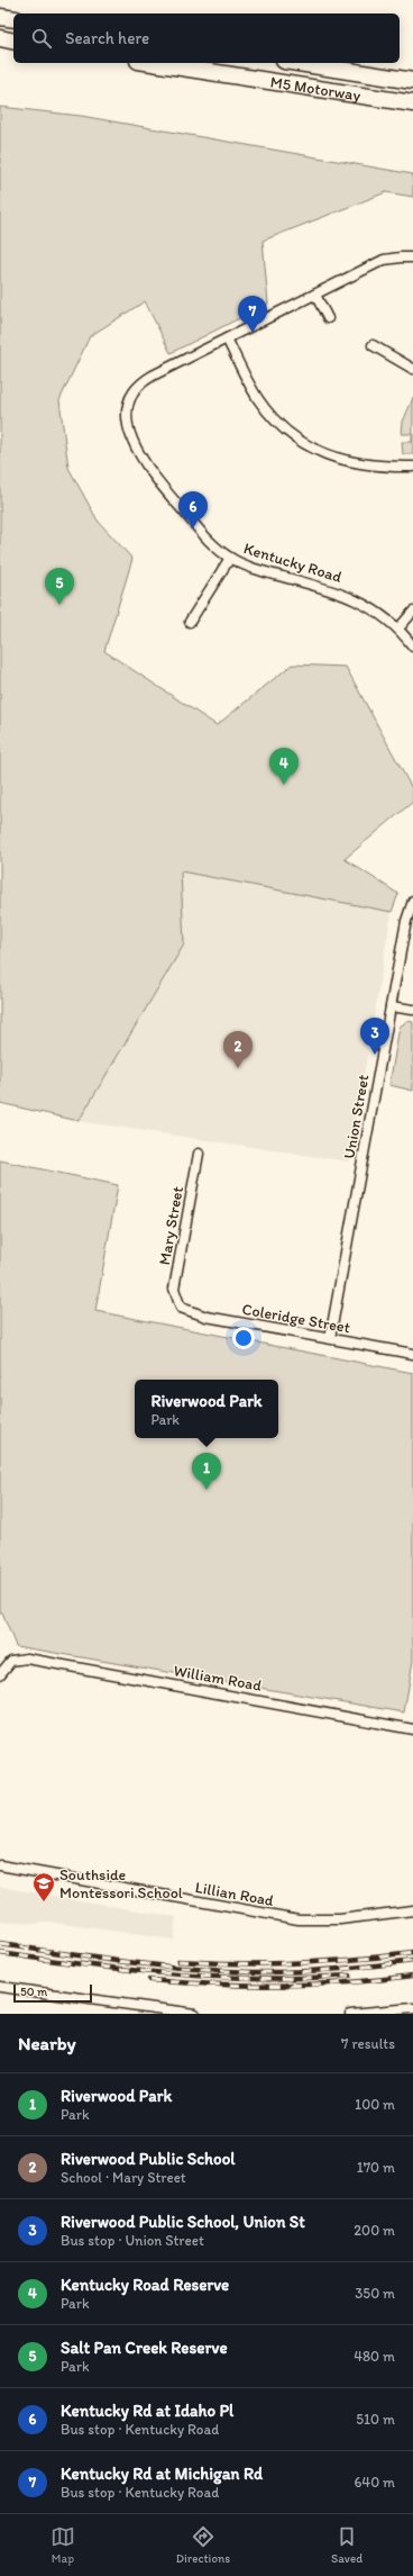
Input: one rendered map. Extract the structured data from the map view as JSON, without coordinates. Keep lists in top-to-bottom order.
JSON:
{
  "streets": {
    "highway": ["M5 Motorway"],
    "street": [
      "Kentucky Road",
      "Union Street",
      "Mary Street",
      "Coleridge Street",
      "William Road",
      "Lillian Road"
    ]
  },
  "crossings": [
    ["Union Street", "Coleridge Street"],
    ["Mary Street", "Coleridge Street"]
  ],
  "places": {
    "school or university": ["Southside Montessori School"]
  },
  "scale_bar": "50 m",
  "page": {
    "search": "Search here",
    "pins": [
      "7",
      "6",
      "5",
      "4",
      "3",
      "2",
      "1"
    ],
    "popup": ["Riverwood Park", "Park"],
    "scale": "50 m",
    "heading": ["Nearby", "7 results"],
    "list": [
      {
        "mark": "1",
        "name": "Riverwood Park",
        "note": "Park",
        "value": "100 m"
      },
      {
        "mark": "2",
        "name": "Riverwood Public School",
        "note": "School · Mary Street",
        "value": "170 m"
      },
      {
        "mark": "3",
        "name": "Riverwood Public School, Union St",
        "note": "Bus stop · Union Street",
        "value": "200 m"
      },
      {
        "mark": "4",
        "name": "Kentucky Road Reserve",
        "note": "Park",
        "value": "350 m"
      },
      {
        "mark": "5",
        "name": "Salt Pan Creek Reserve",
        "note": "Park",
        "value": "480 m"
      },
      {
        "mark": "6",
        "name": "Kentucky Rd at Idaho Pl",
        "note": "Bus stop · Kentucky Road",
        "value": "510 m"
      },
      {
        "mark": "7",
        "name": "Kentucky Rd at Michigan Rd",
        "note": "Bus stop · Kentucky Road",
        "value": "640 m"
      }
    ],
    "nav": ["Map", "Directions", "Saved"]
  }
}
